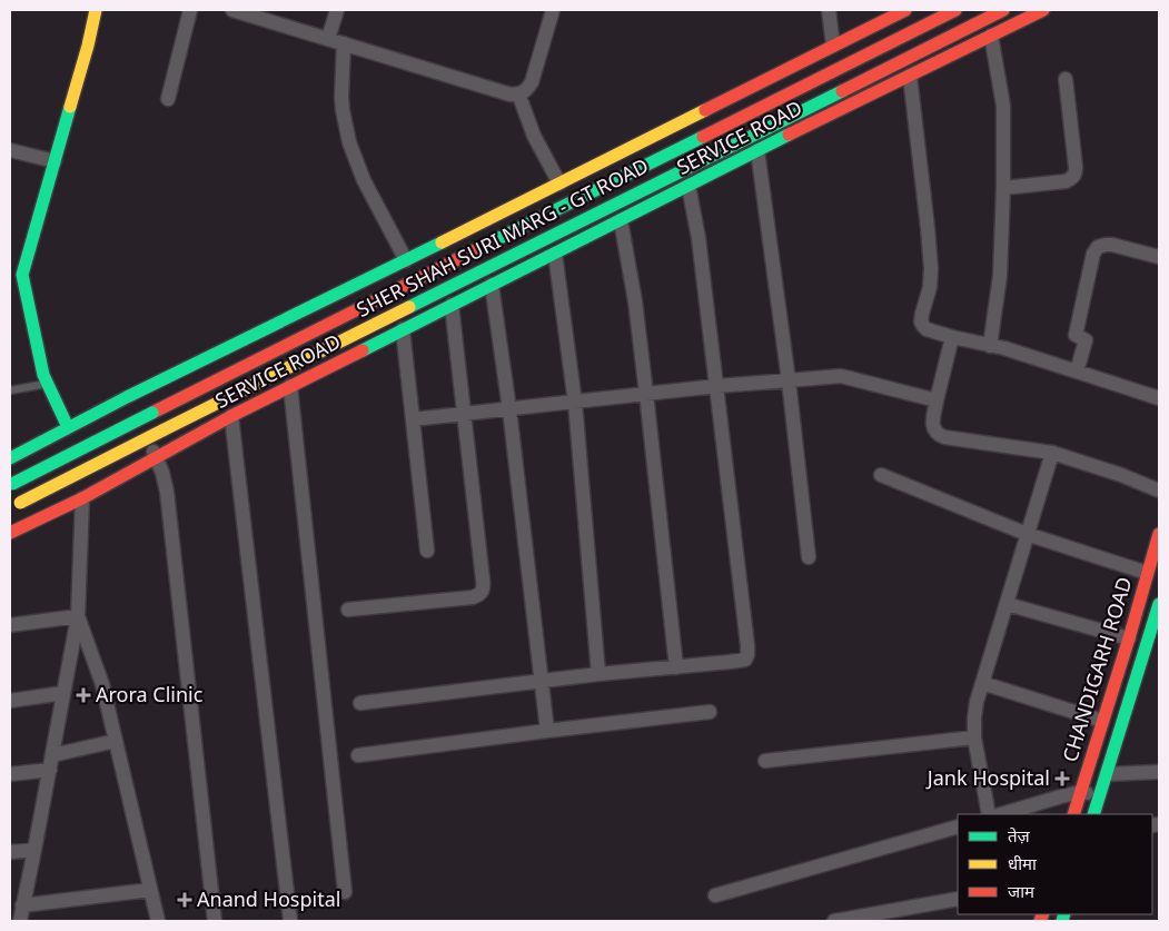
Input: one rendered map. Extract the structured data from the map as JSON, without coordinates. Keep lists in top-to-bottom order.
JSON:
{
  "streets": {
    "main road": ["SERVICE ROAD", "SHER SHAH SURI MARG - GT ROAD", "CHANDIGARH ROAD"]
  },
  "places": {
    "health": ["Arora Clinic", "Jank Hospital", "Anand Hospital"]
  },
  "legend": ["तेज़", "धीमा", "जाम"]
}
